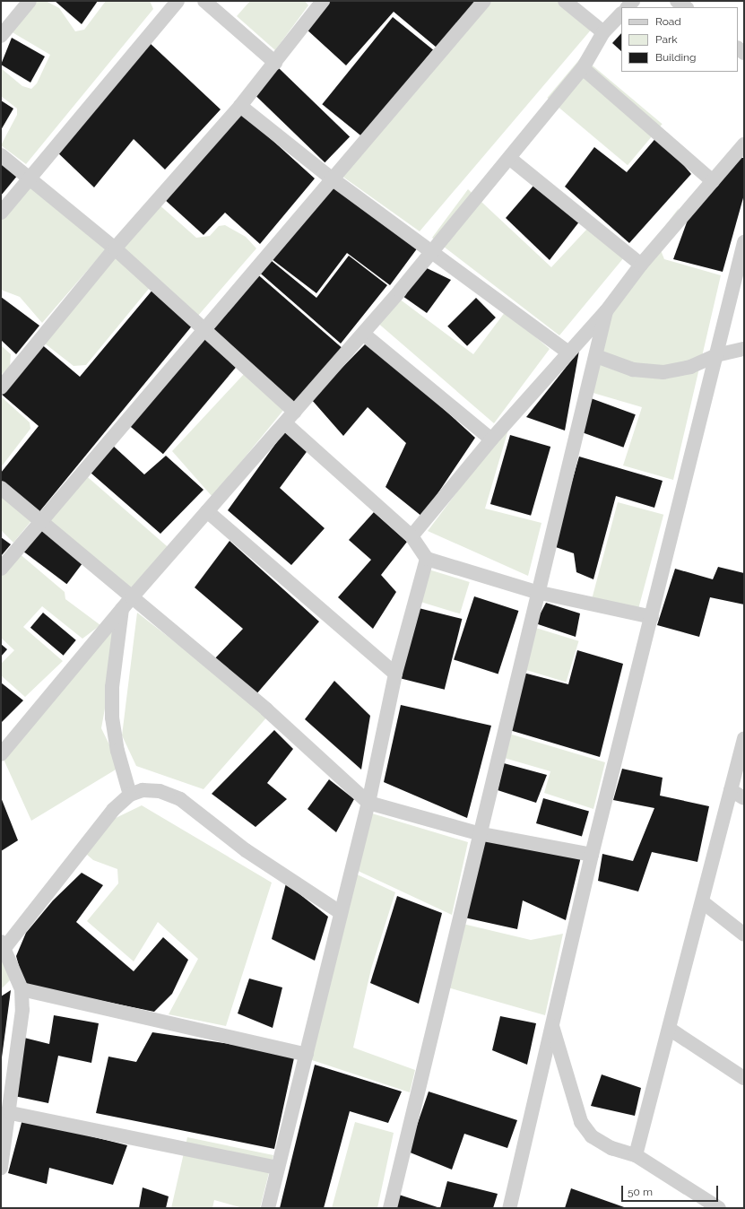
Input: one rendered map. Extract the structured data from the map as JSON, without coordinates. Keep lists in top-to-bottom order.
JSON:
{
  "legend": ["Road", "Park", "Building"],
  "scale_bar": "50 m"
}
